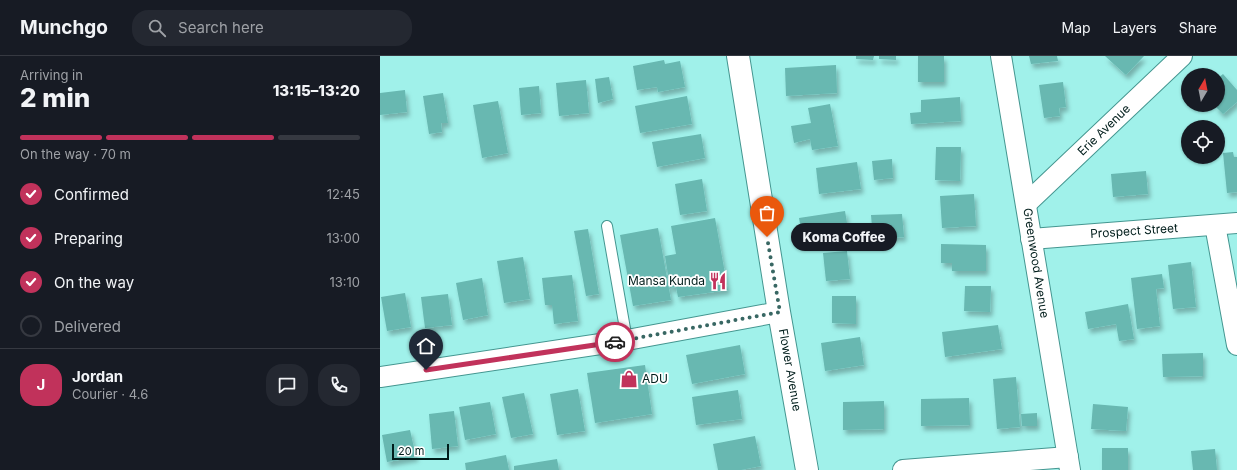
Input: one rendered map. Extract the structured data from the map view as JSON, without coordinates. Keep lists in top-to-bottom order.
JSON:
{
  "streets": {
    "street": [
      "Erie Avenue",
      "Prospect Street",
      "Greenwood Avenue",
      "Flower Avenue"
    ]
  },
  "crossings": [
    ["Erie Avenue", "Greenwood Avenue"],
    ["Prospect Street", "Greenwood Avenue"]
  ],
  "places": {
    "other": ["Koma Coffee"],
    "restaurant": ["Mansa Kunda"],
    "shop": ["ADU"]
  },
  "scale_bar": "20 m",
  "north": "top",
  "page": {
    "header": "Munchgo",
    "search": "Search here",
    "nav": ["Map", "Layers", "Share"],
    "heading": ["2 min", "Arriving in", "13:15–13:20"],
    "panel": ["Jordan", "Courier · 4.6"],
    "bar": "On the way · 70 m",
    "list": [
      ["Confirmed", "12:45"],
      ["Preparing", "13:00"],
      ["On the way", "13:10"],
      "Delivered"
    ],
    "bubble": "Koma Coffee",
    "round": "J",
    "scale": "20 m"
  }
}
